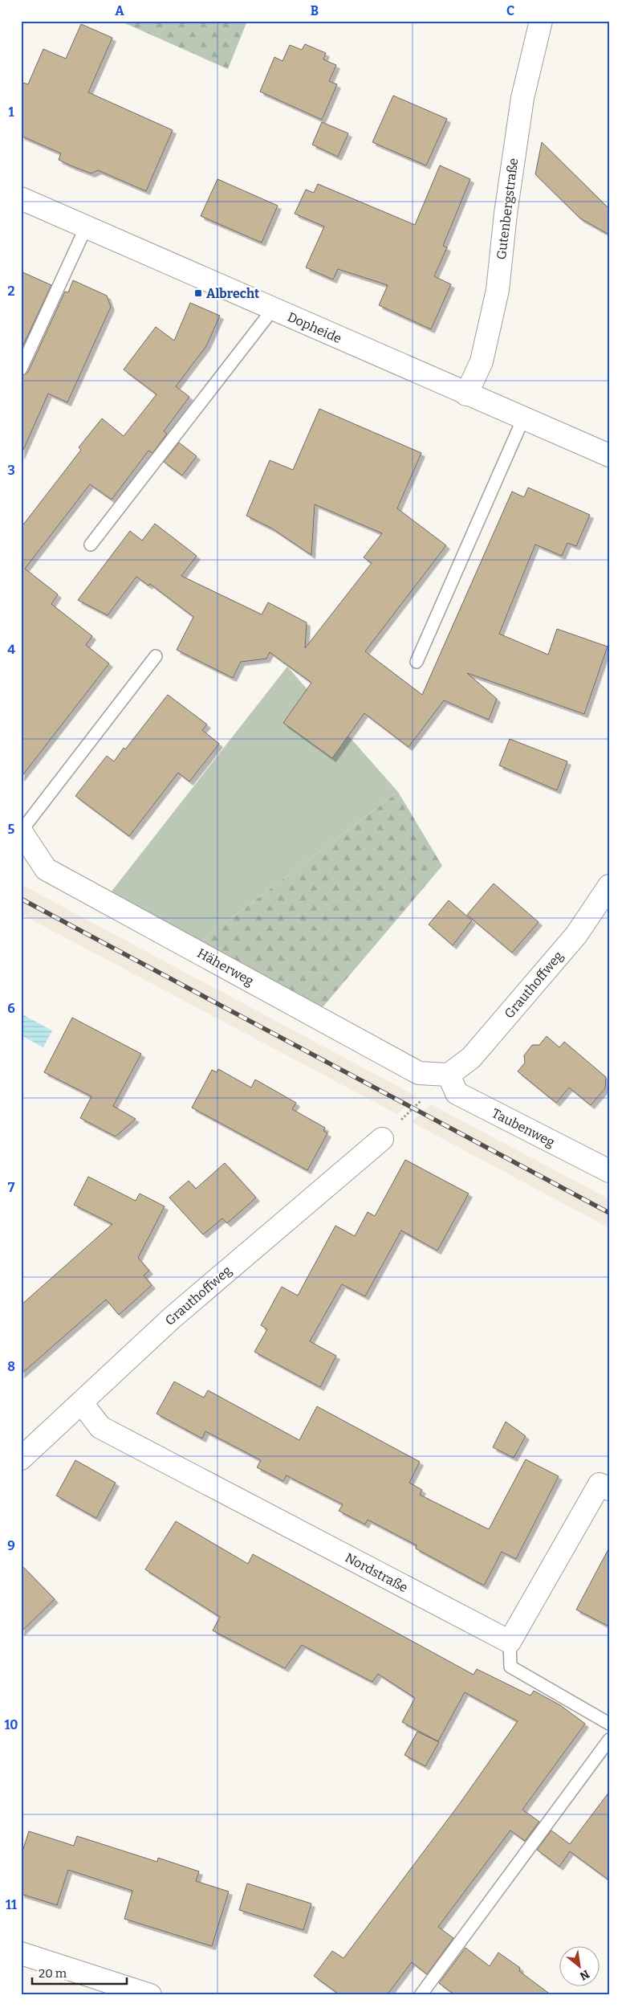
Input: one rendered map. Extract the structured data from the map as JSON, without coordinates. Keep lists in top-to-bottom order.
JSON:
{
  "streets": {
    "street": [
      "Gutenbergstraße",
      "Dopheide",
      "Häherweg",
      "Grauthoffweg",
      "Taubenweg",
      "Nordstraße"
    ]
  },
  "crossings": [
    ["Gutenbergstraße", "Dopheide"],
    ["Häherweg", "Grauthoffweg"],
    ["Häherweg", "Taubenweg"],
    ["Grauthoffweg", "Taubenweg"],
    ["Grauthoffweg", "Nordstraße"]
  ],
  "places": {
    "transit": ["Albrecht"]
  },
  "scale_bar": "20 m",
  "north": "bottom right",
  "grid": {
    "columns": ["A", "B", "C"],
    "rows": [
      "1",
      "2",
      "3",
      "4",
      "5",
      "6",
      "7",
      "8",
      "9",
      "10",
      "11"
    ]
  }
}
